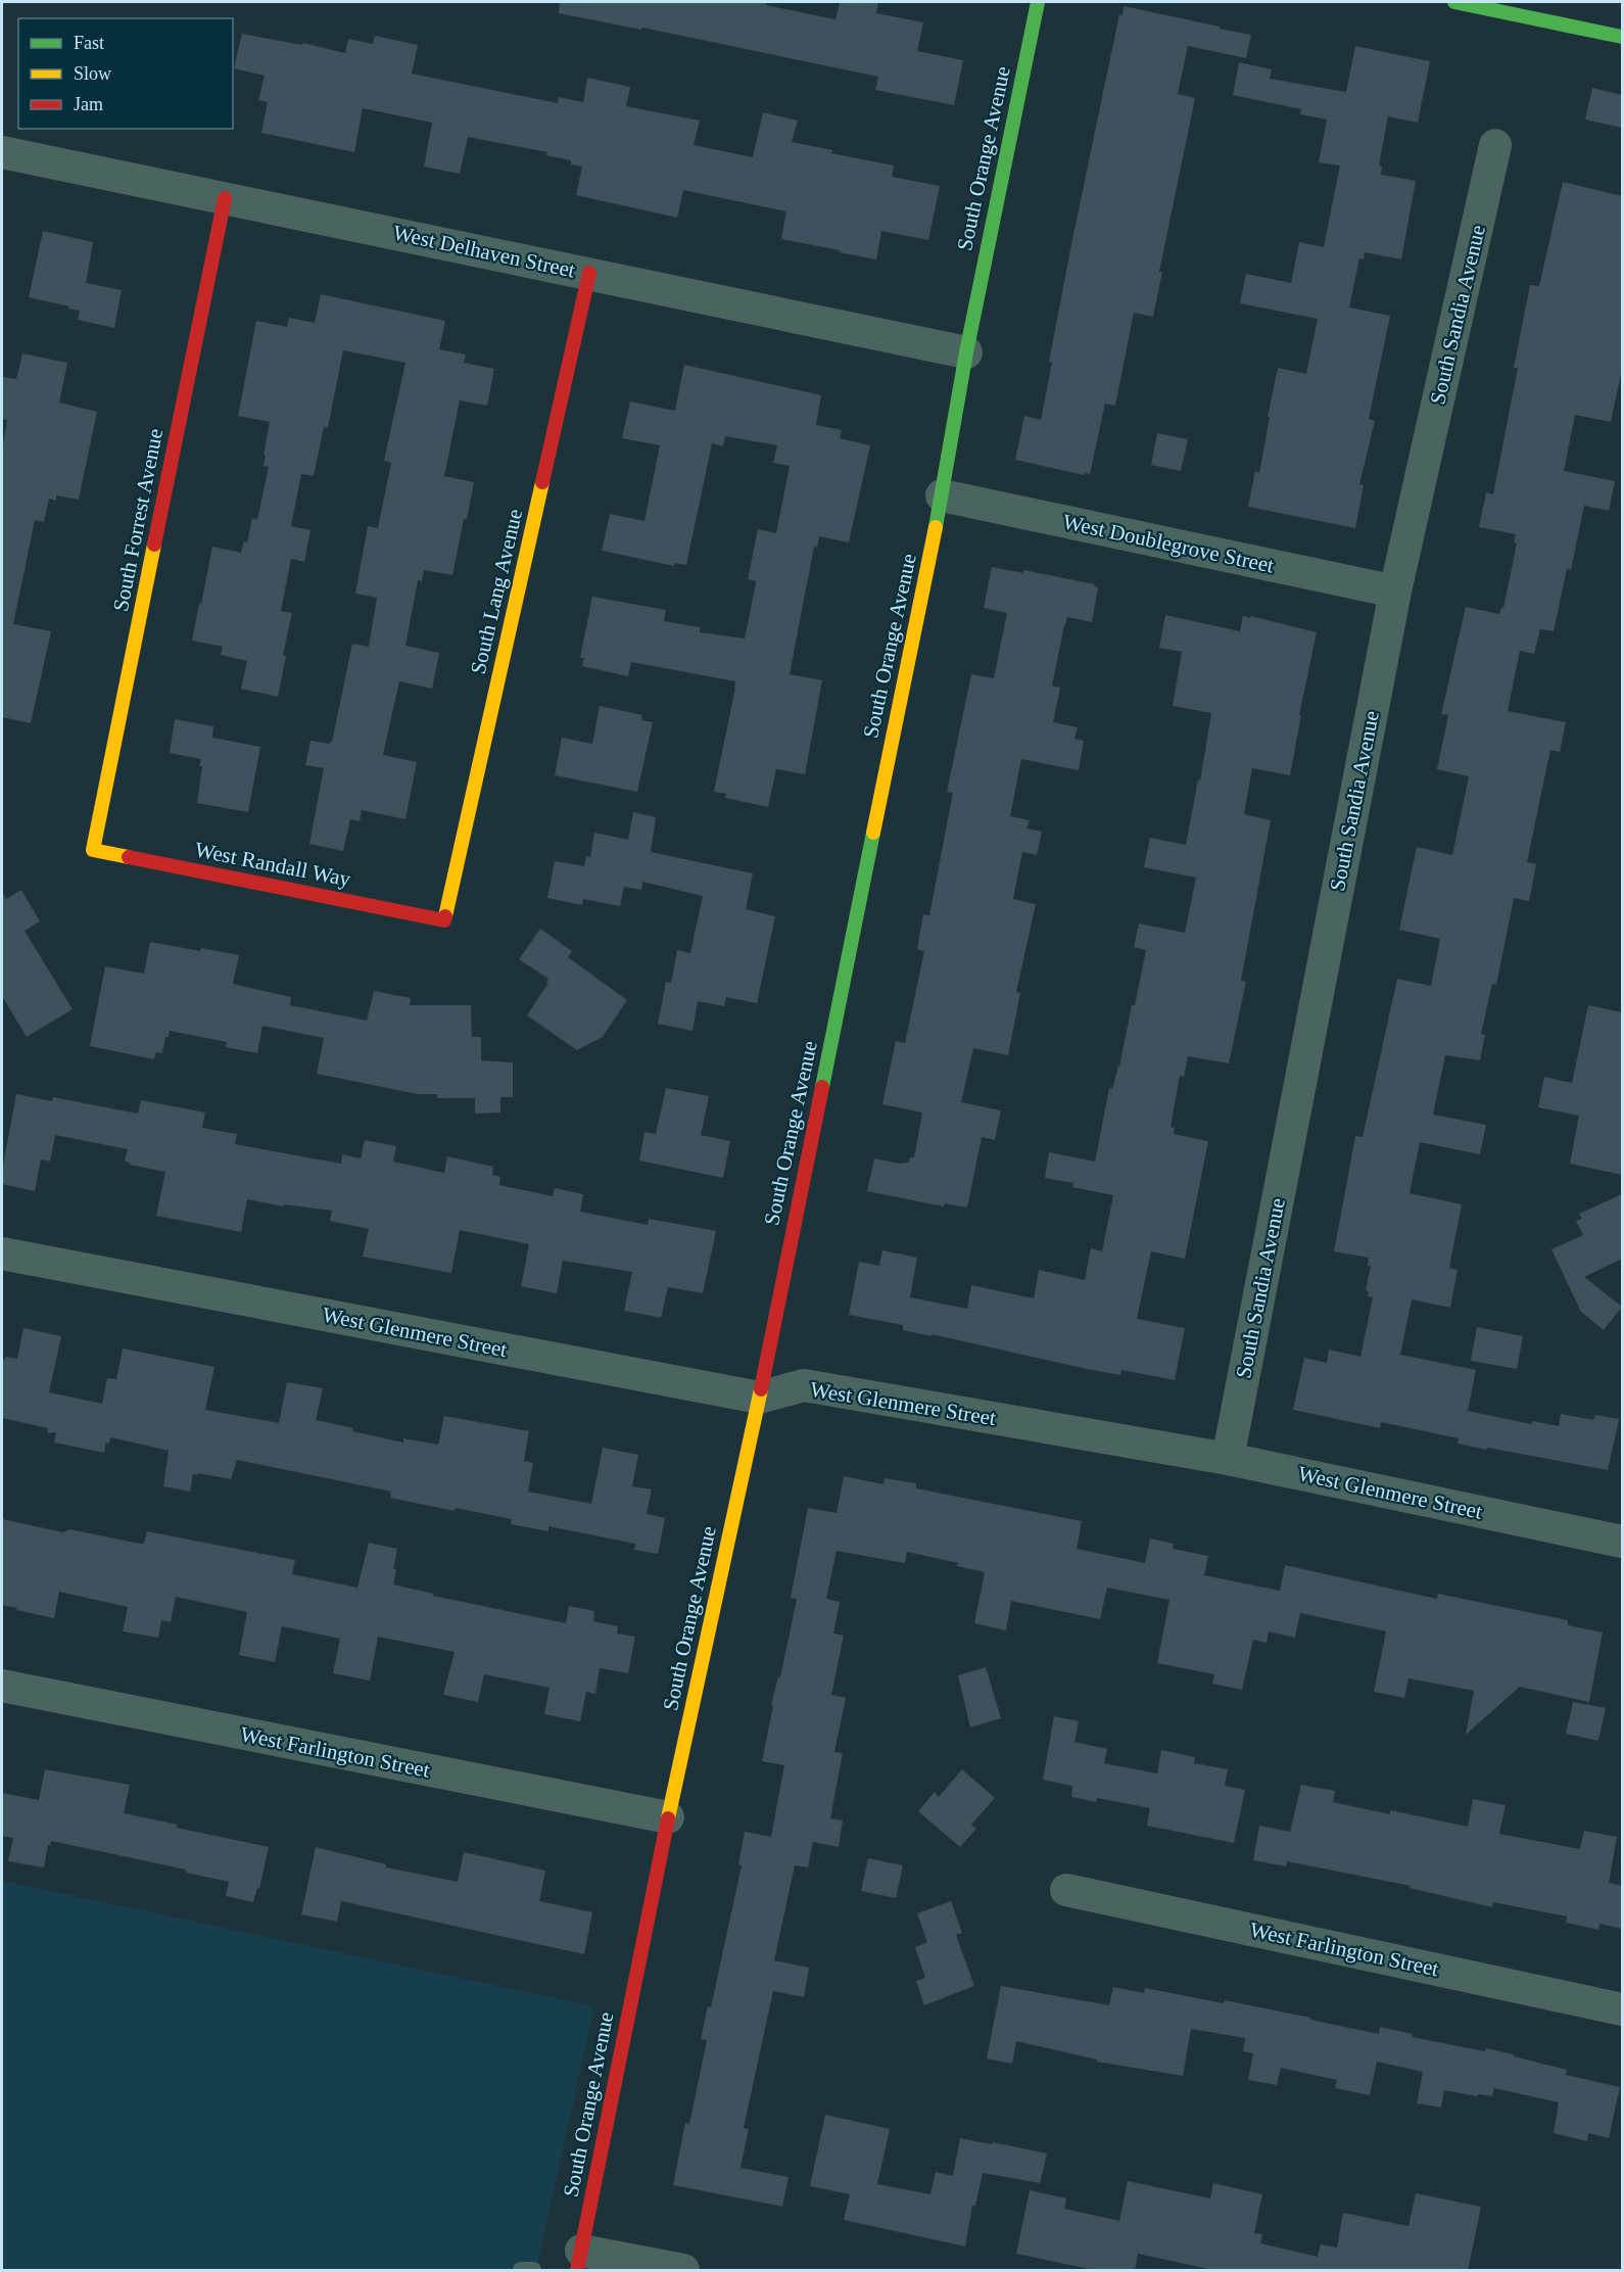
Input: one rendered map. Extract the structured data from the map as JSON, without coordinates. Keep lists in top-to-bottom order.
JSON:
{
  "streets": {
    "street": [
      "South Orange Avenue",
      "West Delhaven Street",
      "South Sandia Avenue",
      "South Forrest Avenue",
      "West Doublegrove Street",
      "South Lang Avenue",
      "West Randall Way",
      "West Glenmere Street",
      "West Farlington Street"
    ]
  },
  "crossings": [
    ["South Orange Avenue", "West Delhaven Street"],
    ["South Orange Avenue", "West Doublegrove Street"],
    ["South Orange Avenue", "West Glenmere Street"],
    ["South Orange Avenue", "West Farlington Street"],
    ["West Delhaven Street", "South Forrest Avenue"],
    ["West Delhaven Street", "South Lang Avenue"],
    ["South Sandia Avenue", "West Doublegrove Street"],
    ["South Sandia Avenue", "West Glenmere Street"],
    ["South Forrest Avenue", "West Randall Way"],
    ["South Lang Avenue", "West Randall Way"]
  ],
  "legend": ["Fast", "Slow", "Jam"]
}
